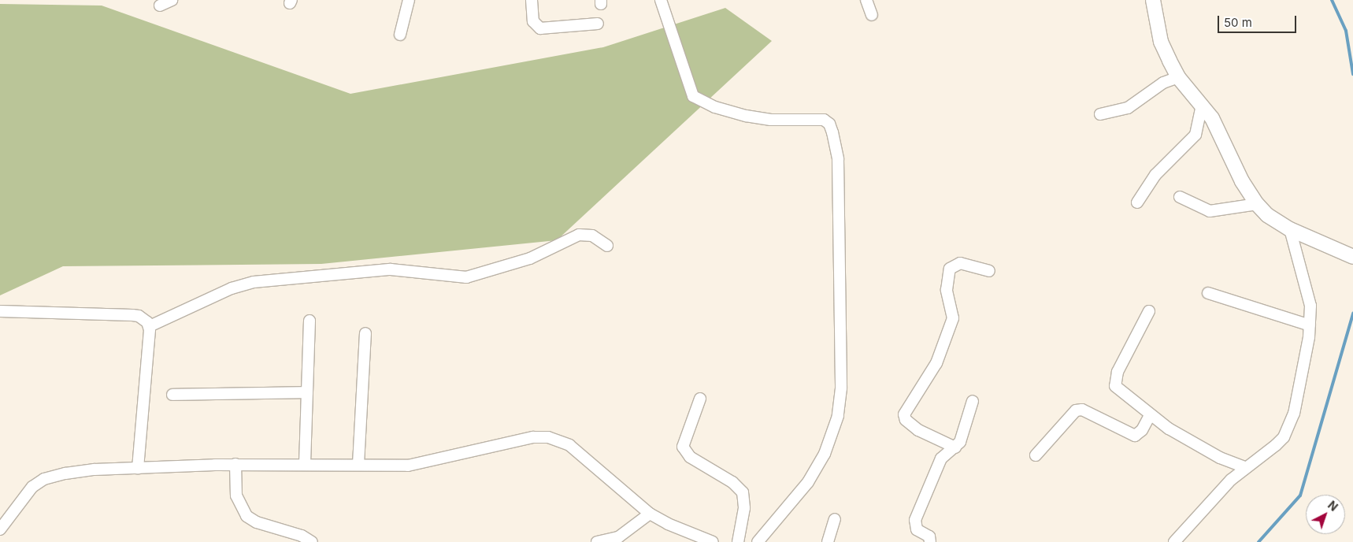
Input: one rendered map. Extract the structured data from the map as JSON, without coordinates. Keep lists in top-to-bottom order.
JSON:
{
  "scale_bar": "50 m",
  "north": "top right"
}
